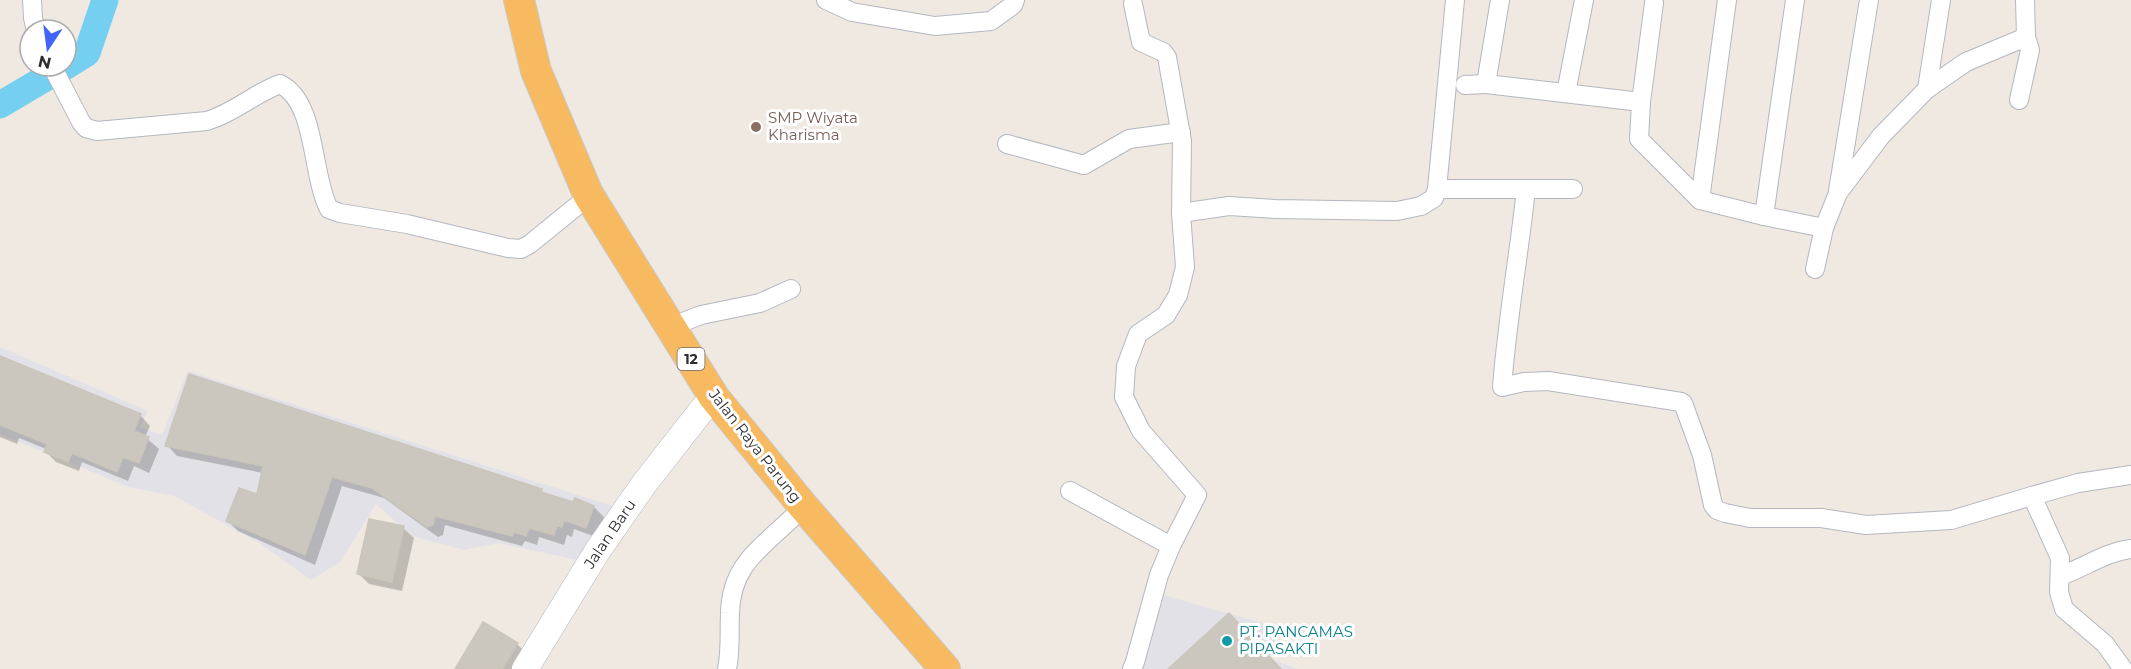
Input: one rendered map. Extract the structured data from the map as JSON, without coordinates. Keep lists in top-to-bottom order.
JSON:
{
  "streets": {
    "highway": ["12", "Jalan Raya Parung"],
    "main road": ["Jalan Baru"]
  },
  "crossings": [
    ["Jalan Raya Parung", "Jalan Baru"]
  ],
  "places": ["SMP Wiyata Kharisma", "PT. PANCAMAS PIPASAKTI"],
  "north": "bottom"
}
